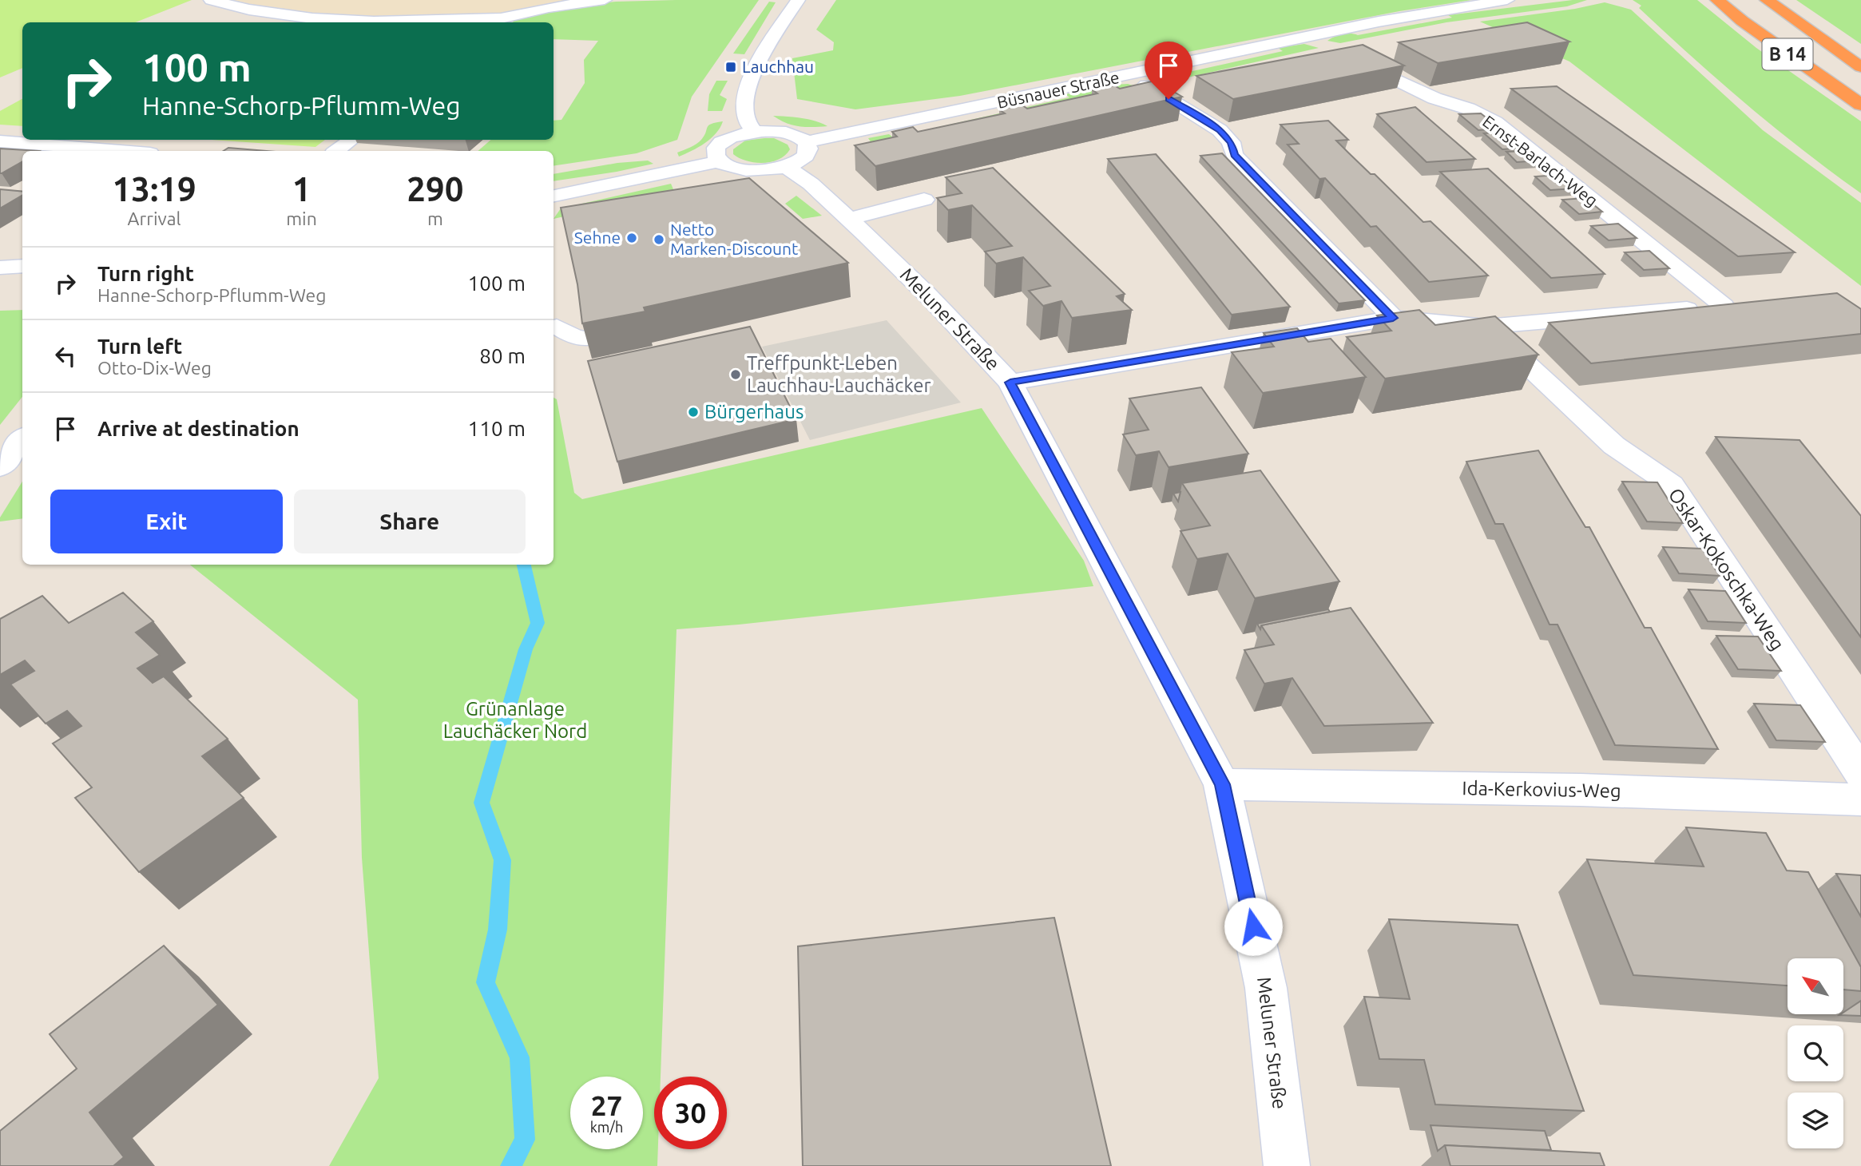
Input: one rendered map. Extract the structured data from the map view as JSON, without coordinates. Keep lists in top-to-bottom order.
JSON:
{
  "streets": {
    "highway": ["B 14"],
    "street": [
      "Büsnauer Straße",
      "Ernst-Barlach-Weg",
      "Meluner Straße",
      "Oskar-Kokoschka-Weg",
      "Ida-Kerkovius-Weg"
    ]
  },
  "crossings": [
    ["Ernst-Barlach-Weg", "Oskar-Kokoschka-Weg"],
    ["Meluner Straße", "Ida-Kerkovius-Weg"]
  ],
  "parks": ["Grünanlage Lauchäcker Nord"],
  "places": {
    "transit": ["Lauchhau"],
    "other": [
      "Sehne",
      "Netto Marken-Discount",
      "Treffpunkt-Leben Lauchhau-Lauchäcker",
      "Bürgerhaus"
    ]
  },
  "north": "top left",
  "page": {
    "turn": ["100 m", "Hanne-Schorp-Pflumm-Weg"],
    "eta": [
      "13:19",
      "Arrival",
      "1",
      "min",
      "290",
      "m"
    ],
    "list": [
      {
        "name": "Turn right",
        "note": "Hanne-Schorp-Pflumm-Weg",
        "value": "100 m"
      },
      {
        "name": "Turn left",
        "note": "Otto-Dix-Weg",
        "value": "80 m"
      },
      {
        "name": "Arrive at destination",
        "value": "110 m"
      }
    ],
    "buttons": ["Exit", "Share"],
    "speed": "27 km/h",
    "limit": "30"
  }
}
